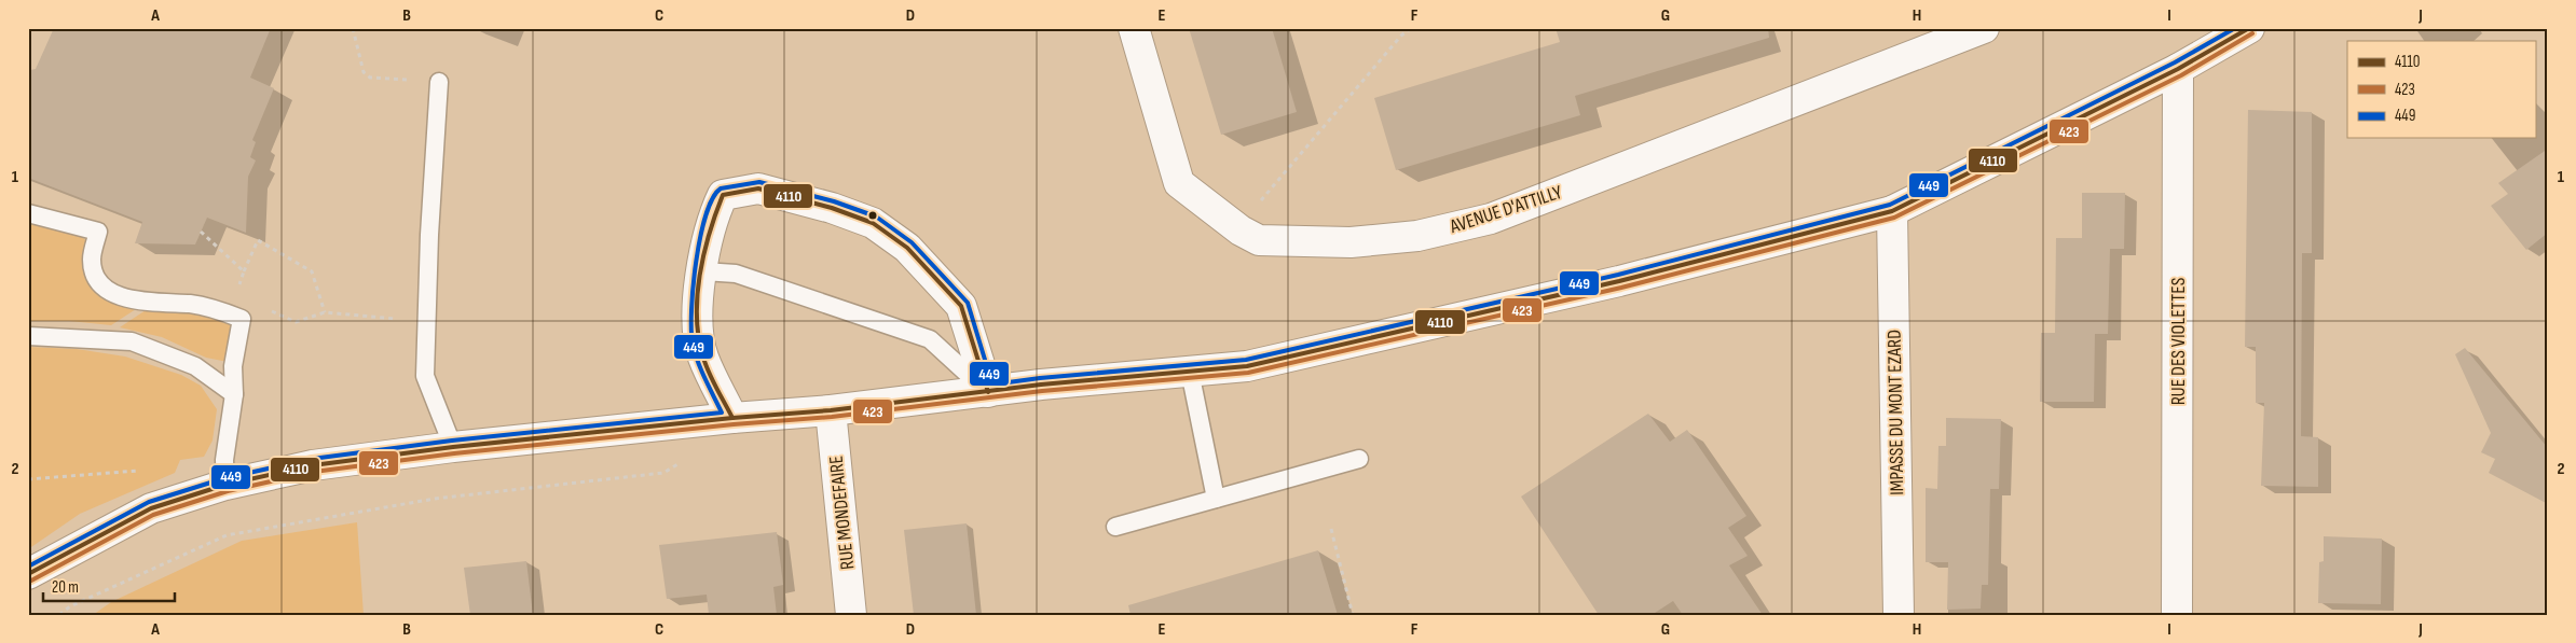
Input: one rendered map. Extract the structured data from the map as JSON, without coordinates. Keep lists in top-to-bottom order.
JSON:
{
  "streets": {
    "street": [
      "AVENUE D'ATTILLY",
      "RUE DES VIOLETTES",
      "IMPASSE DU MONT EZARD",
      "RUE MONDEFAIRE"
    ]
  },
  "lines": ["transit line 4110", "transit line 449", "transit line 423"],
  "legend": ["4110", "423", "449"],
  "scale_bar": "20 m",
  "grid": {
    "columns": [
      "A",
      "B",
      "C",
      "D",
      "E",
      "F",
      "G",
      "H",
      "I",
      "J"
    ],
    "rows": ["1", "2"]
  }
}
